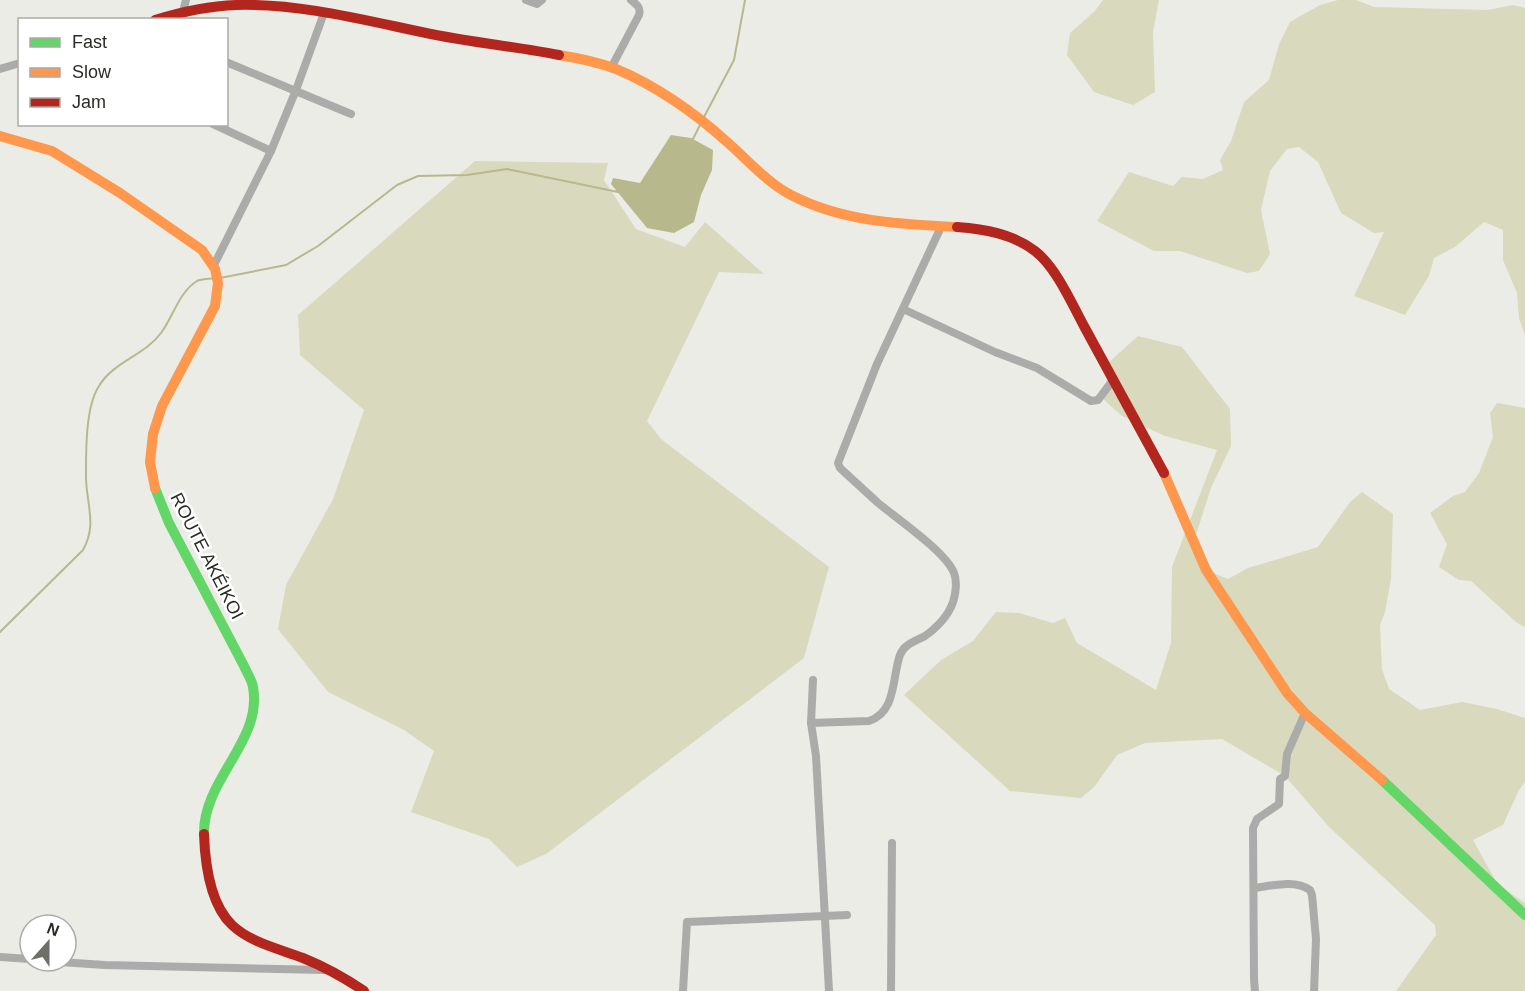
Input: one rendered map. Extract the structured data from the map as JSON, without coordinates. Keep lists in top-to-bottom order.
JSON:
{
  "streets": {
    "street": ["ROUTE AKÉIKOI"]
  },
  "legend": ["Fast", "Slow", "Jam"],
  "north": "top"
}
